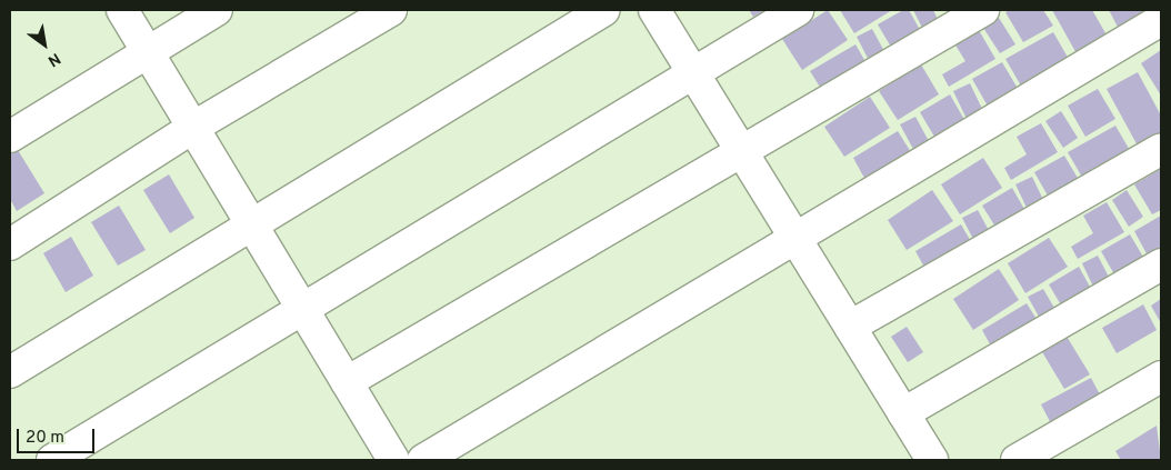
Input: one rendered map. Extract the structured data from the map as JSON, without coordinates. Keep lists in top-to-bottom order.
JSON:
{
  "scale_bar": "20 m",
  "north": "bottom right"
}
